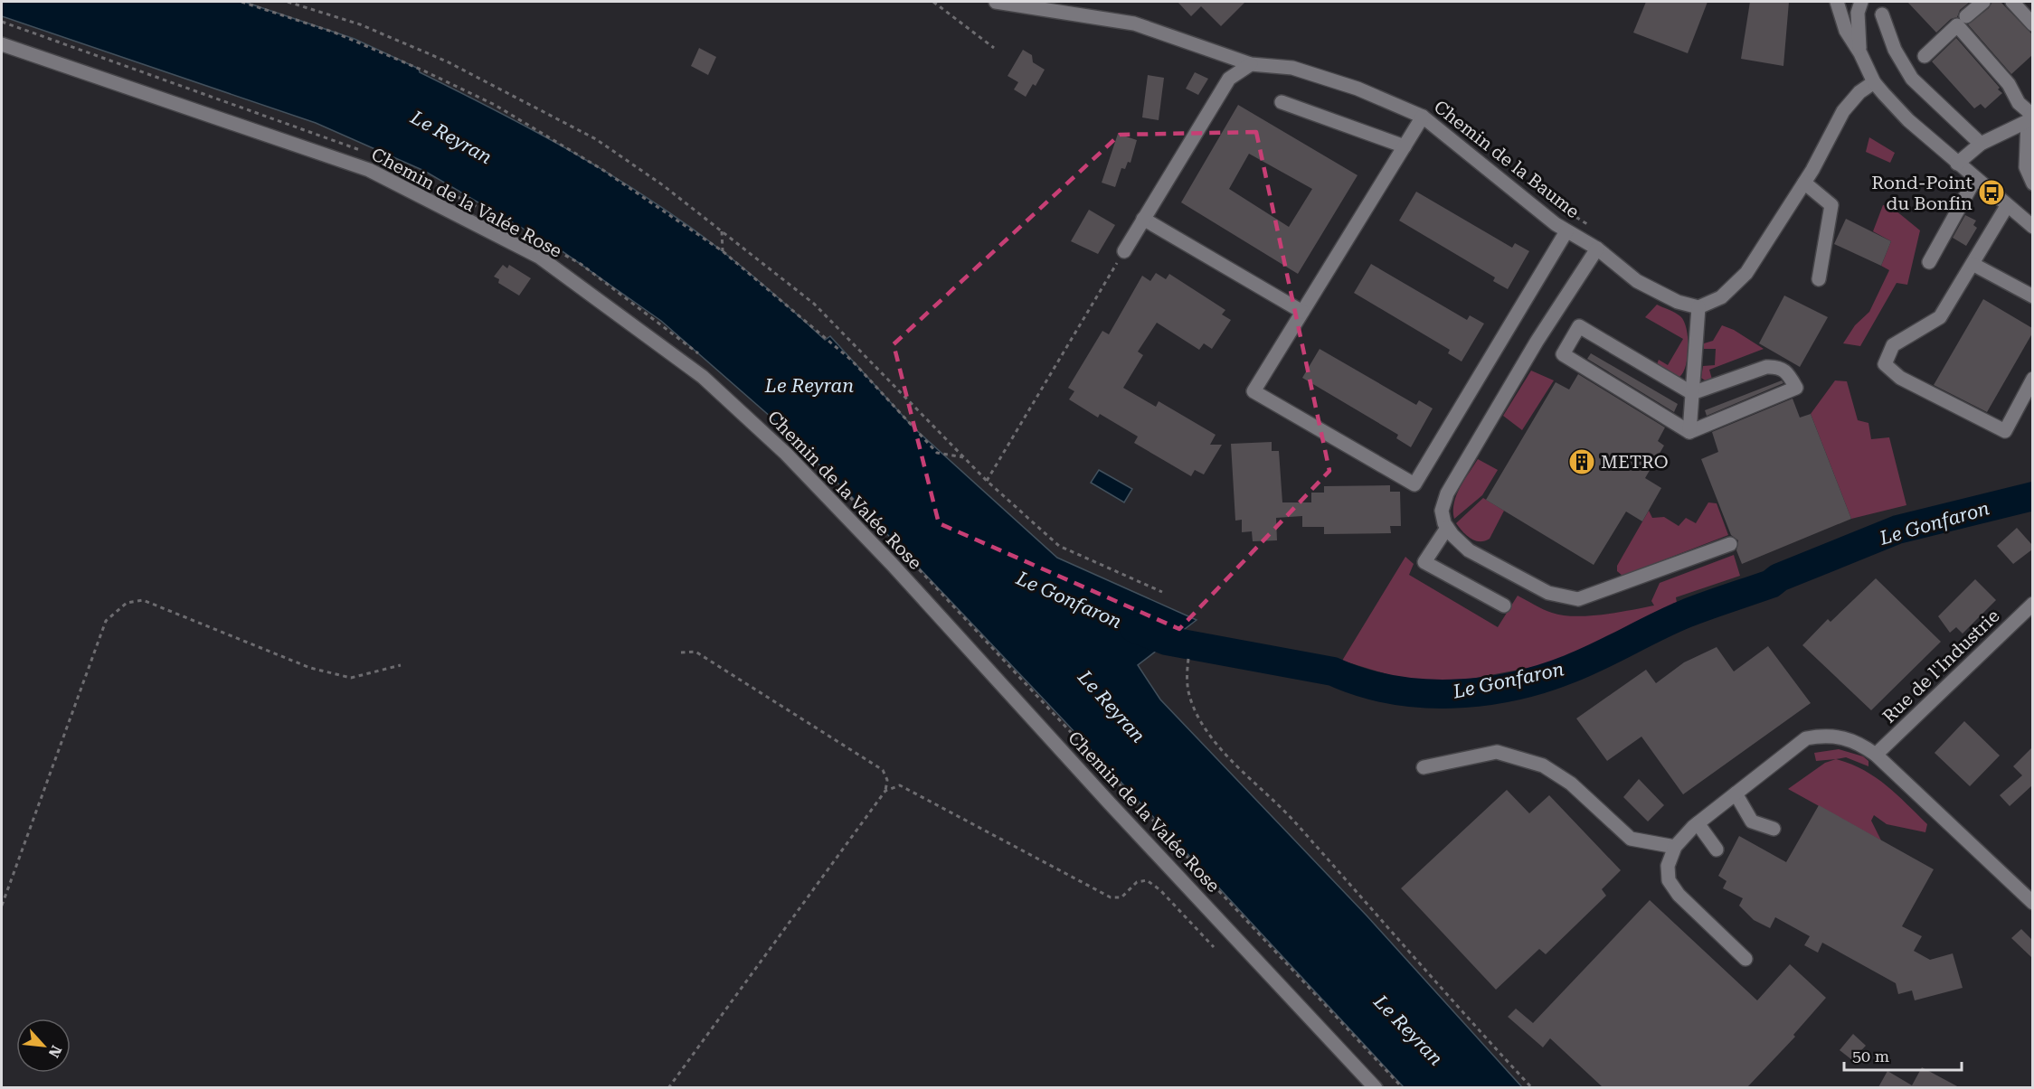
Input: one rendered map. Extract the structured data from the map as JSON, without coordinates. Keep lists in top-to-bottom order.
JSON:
{
  "streets": {
    "street": ["Chemin de la Baume", "Chemin de la Valée Rose", "Rue de l'Industrie"]
  },
  "water": ["Le Reyran", "Le Gonfaron"],
  "places": {
    "bus stop": ["Rond-Point du Bonfin"],
    "building": ["METRO"]
  },
  "scale_bar": "50 m",
  "north": "bottom right"
}
